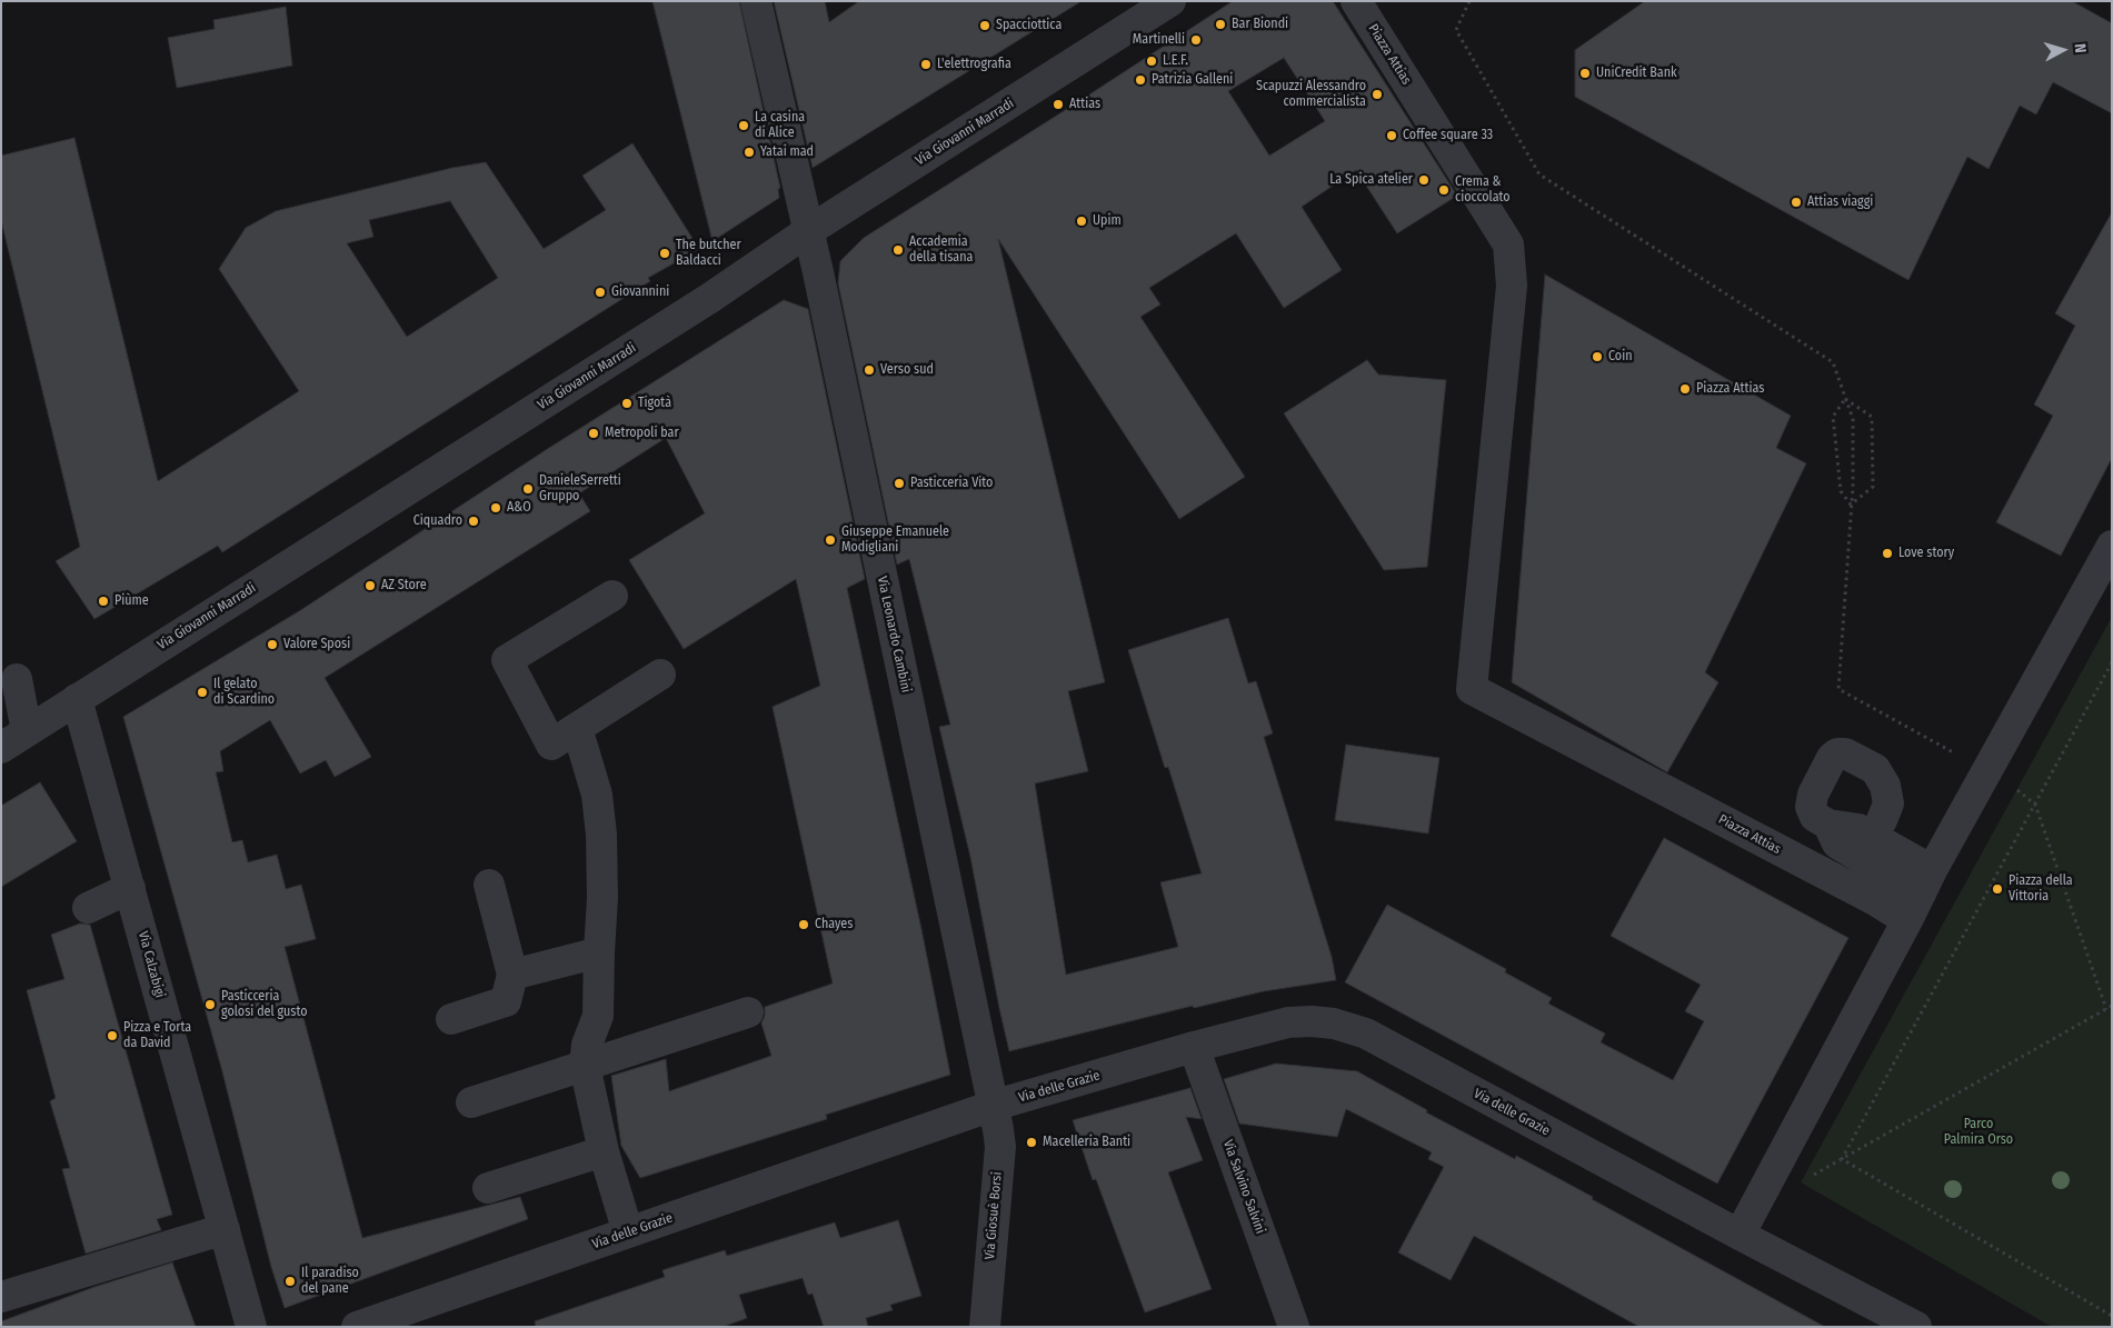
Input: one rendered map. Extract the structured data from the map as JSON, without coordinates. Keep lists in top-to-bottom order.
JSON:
{
  "streets": {
    "street": [
      "Piazza Attias",
      "Via Giovanni Marradi",
      "Via Leonardo Cambini",
      "Via Calzabigi",
      "Via delle Grazie",
      "Via Salvino Salvini",
      "Via Giosuè Borsi"
    ]
  },
  "crossings": [
    ["Via Giovanni Marradi", "Via Leonardo Cambini"],
    ["Via Giovanni Marradi", "Via Calzabigi"],
    ["Via Leonardo Cambini", "Via delle Grazie"],
    ["Via Leonardo Cambini", "Via Giosuè Borsi"],
    ["Via delle Grazie", "Via Salvino Salvini"],
    ["Via delle Grazie", "Via Giosuè Borsi"]
  ],
  "parks": ["Parco Palmira Orso"],
  "places": [
    "Bar Biondi",
    "Spacciottica",
    "Martinelli",
    "L.E.F.",
    "L'elettrografia",
    "UniCredit Bank",
    "Patrizia Galleni",
    "Scapuzzi Alessandro commercialista",
    "Attias",
    "La casina di Alice",
    "Coffee square 33",
    "Yatai mad",
    "La Spica atelier",
    "Crema & cioccolato",
    "Attias viaggi",
    "Upim",
    "Accademia della tisana",
    "The butcher Baldacci",
    "Giovannini",
    "Coin",
    "Verso sud",
    "Piazza Attias",
    "Tigotà",
    "Metropoli bar",
    "Pasticceria Vito",
    "DanieleSerretti Gruppo",
    "A&O",
    "Ciquadro",
    "Giuseppe Emanuele Modigliani",
    "Love story",
    "AZ Store",
    "Piùme",
    "Valore Sposi",
    "Il gelato di Scardino",
    "Piazza della Vittoria",
    "Chayes",
    "Pasticceria golosi del gusto",
    "Pizza e Torta da David",
    "Macelleria Banti",
    "Il paradiso del pane"
  ],
  "north": "right"
}
